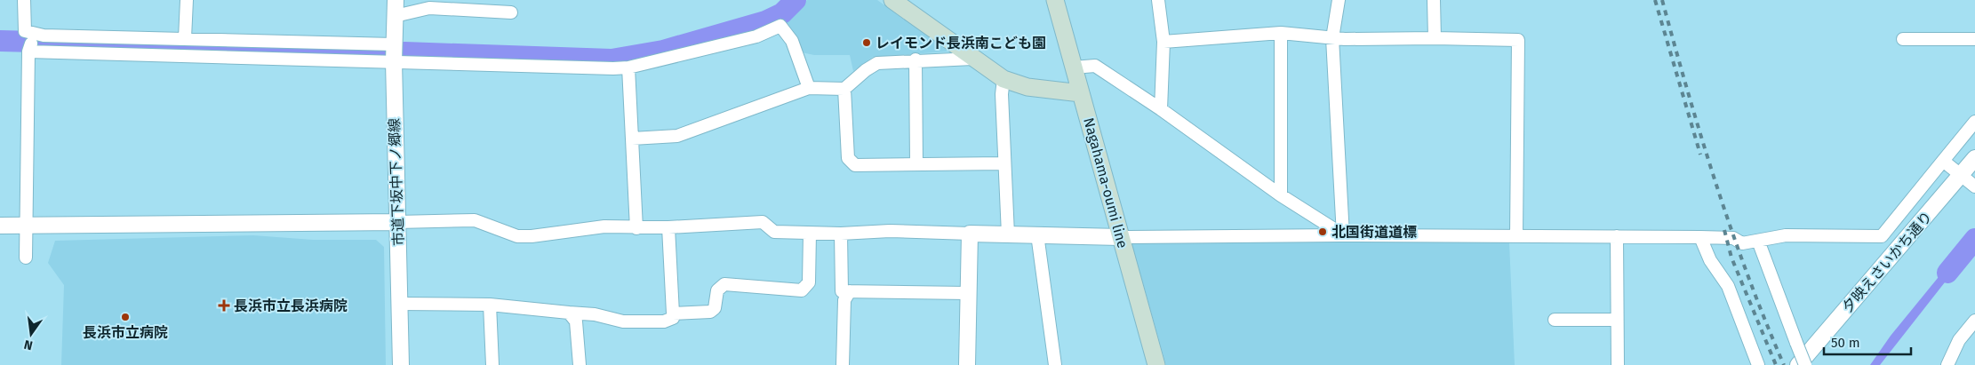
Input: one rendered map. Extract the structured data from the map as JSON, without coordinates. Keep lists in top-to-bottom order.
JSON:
{
  "streets": {
    "main road": ["Nagahama-oumi line"],
    "street": ["市道下坂中下ノ郷線", "夕映えさいかち通り"]
  },
  "places": {
    "other": ["レイモンド長浜南こども園", "北国街道道標", "長浜市立病院"],
    "health": ["長浜市立長浜病院"]
  },
  "scale_bar": "50 m",
  "north": "bottom"
}
